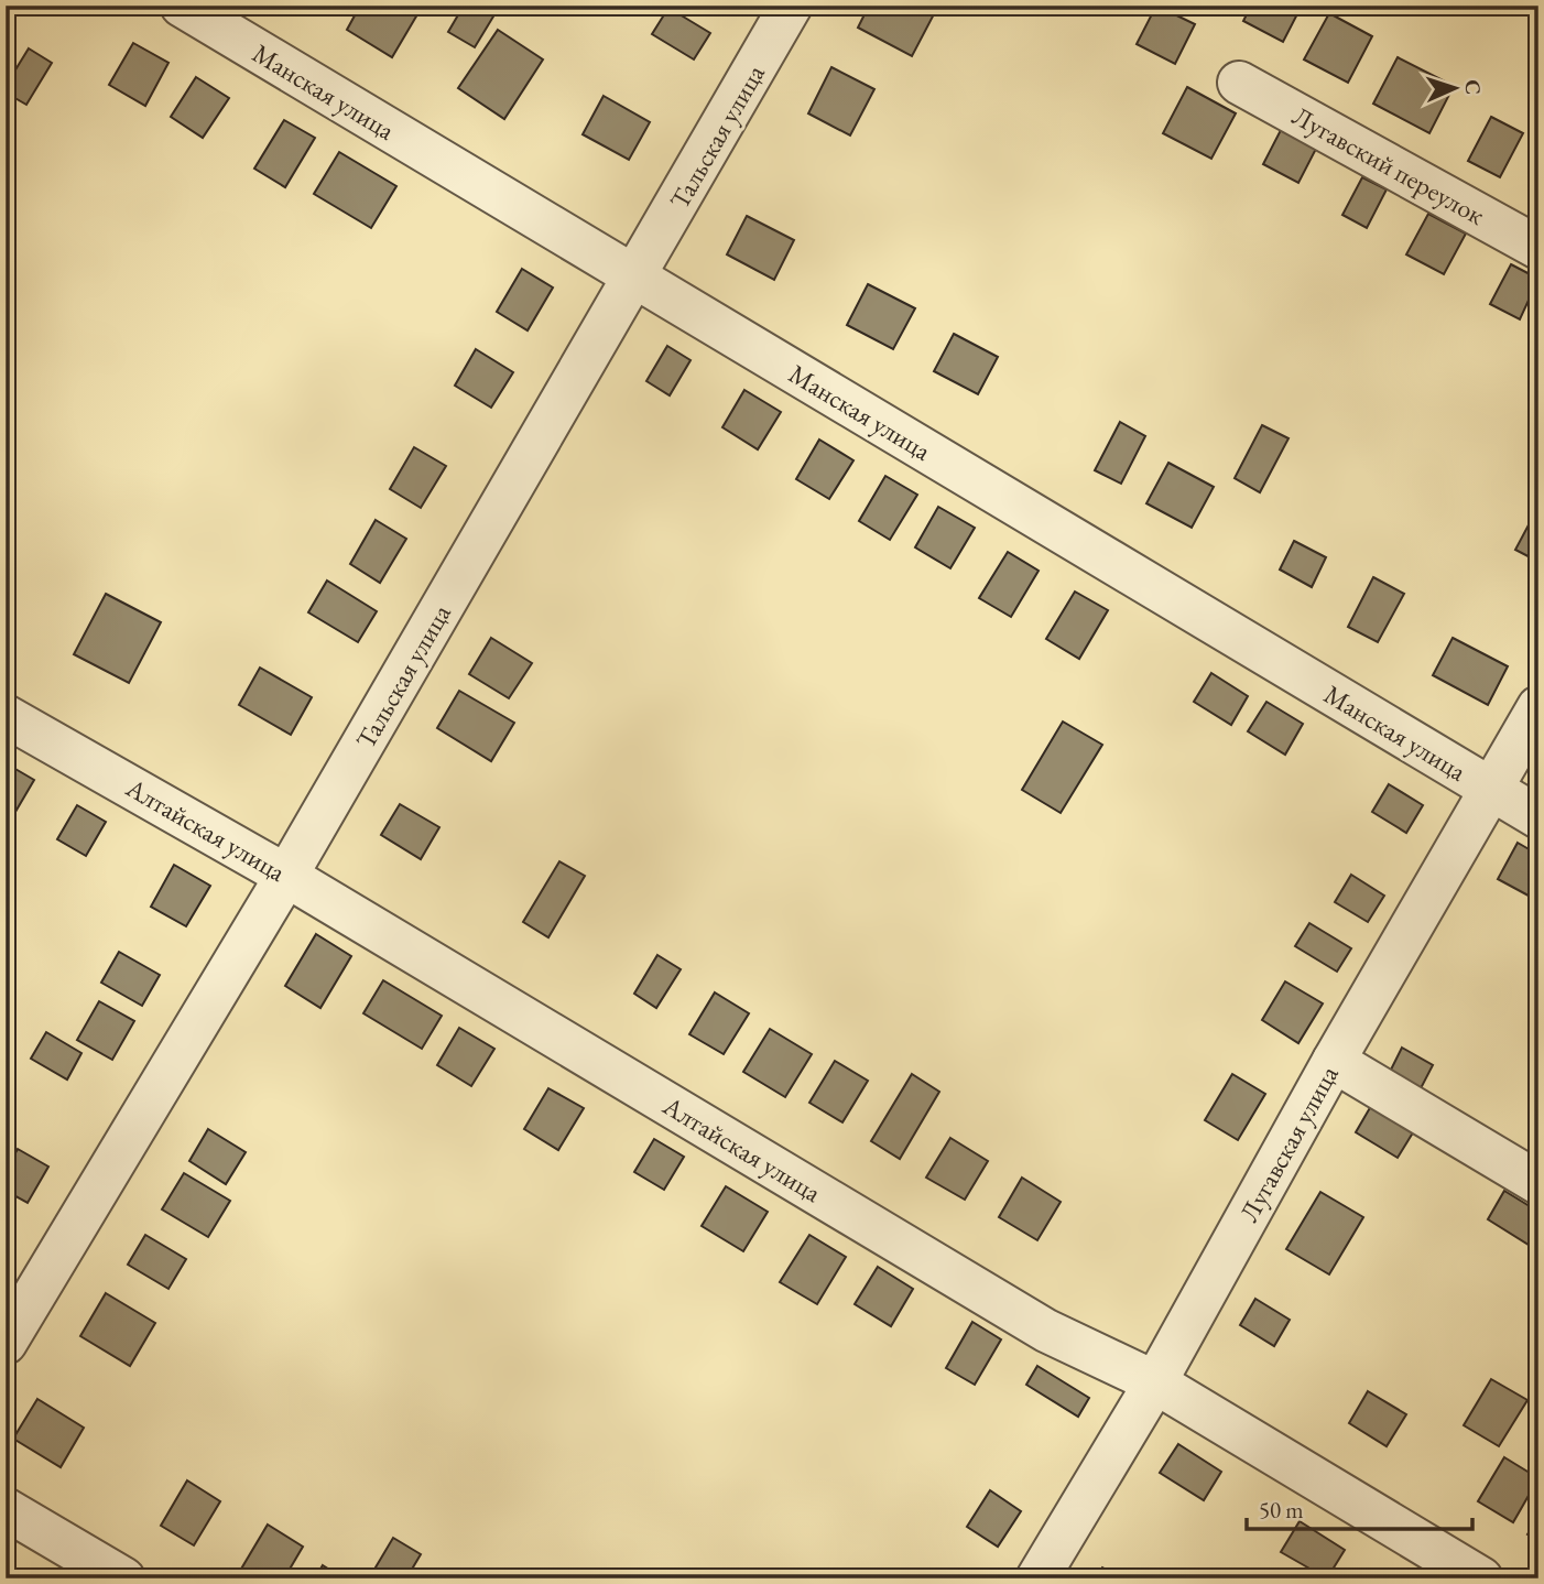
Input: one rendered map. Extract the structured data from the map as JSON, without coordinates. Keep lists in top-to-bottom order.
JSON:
{
  "streets": {
    "street": [
      "Манская улица",
      "Тальская улица",
      "Лугавский переулок",
      "Алтайская улица",
      "Лугавская улица"
    ]
  },
  "crossings": [
    ["Манская улица", "Тальская улица"],
    ["Манская улица", "Лугавская улица"],
    ["Тальская улица", "Алтайская улица"],
    ["Алтайская улица", "Лугавская улица"]
  ],
  "scale_bar": "50 m",
  "north": "right"
}
